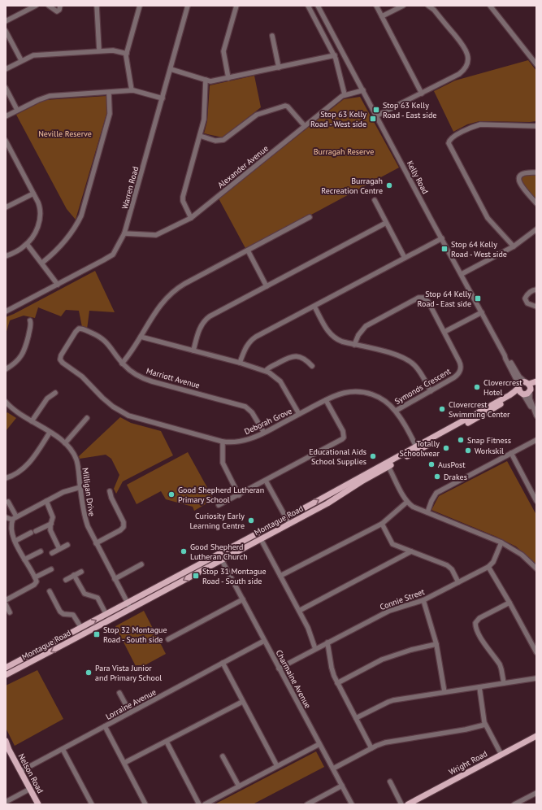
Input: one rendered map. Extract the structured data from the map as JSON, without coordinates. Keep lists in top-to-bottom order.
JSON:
{
  "streets": {
    "main road": ["Montague Road", "Wright Road", "Nelson Road"],
    "street": [
      "Alexander Avenue",
      "Kelly Road",
      "Warren Road",
      "Marriott Avenue",
      "Symonds Crescent",
      "Deborah Grove",
      "Milligan Drive",
      "Connie Street",
      "Charmaine Avenue",
      "Lorraine Avenue"
    ]
  },
  "crossings": [
    ["Alexander Avenue", "Kelly Road"],
    ["Alexander Avenue", "Warren Road"],
    ["Kelly Road", "Montague Road"],
    ["Marriott Avenue", "Deborah Grove"],
    ["Symonds Crescent", "Deborah Grove"],
    ["Deborah Grove", "Montague Road"],
    ["Milligan Drive", "Montague Road"],
    ["Montague Road", "Charmaine Avenue"],
    ["Connie Street", "Charmaine Avenue"],
    ["Charmaine Avenue", "Lorraine Avenue"],
    ["Lorraine Avenue", "Nelson Road"]
  ],
  "parks": ["Neville Reserve", "Burragah Reserve"],
  "places": {
    "transit": [
      "Stop 63 Kelly Road - East side",
      "Stop 63 Kelly Road - West side",
      "Stop 64 Kelly Road - West side",
      "Stop 64 Kelly Road - East side",
      "Stop 31 Montague Road - South side",
      "Stop 32 Montague Road - South side"
    ],
    "other": [
      "Burragah Recreation Centre",
      "Clovercrest Hotel",
      "Clovercrest Swimming Center",
      "Snap Fitness",
      "Totally Schoolwear",
      "Workskil",
      "Educational Aids School Supplies",
      "AusPost",
      "Drakes",
      "Good Shepherd Lutheran Primary School",
      "Curiosity Early Learning Centre",
      "Good Shepherd Lutheran Church",
      "Para Vista Junior and Primary School"
    ]
  }
}
